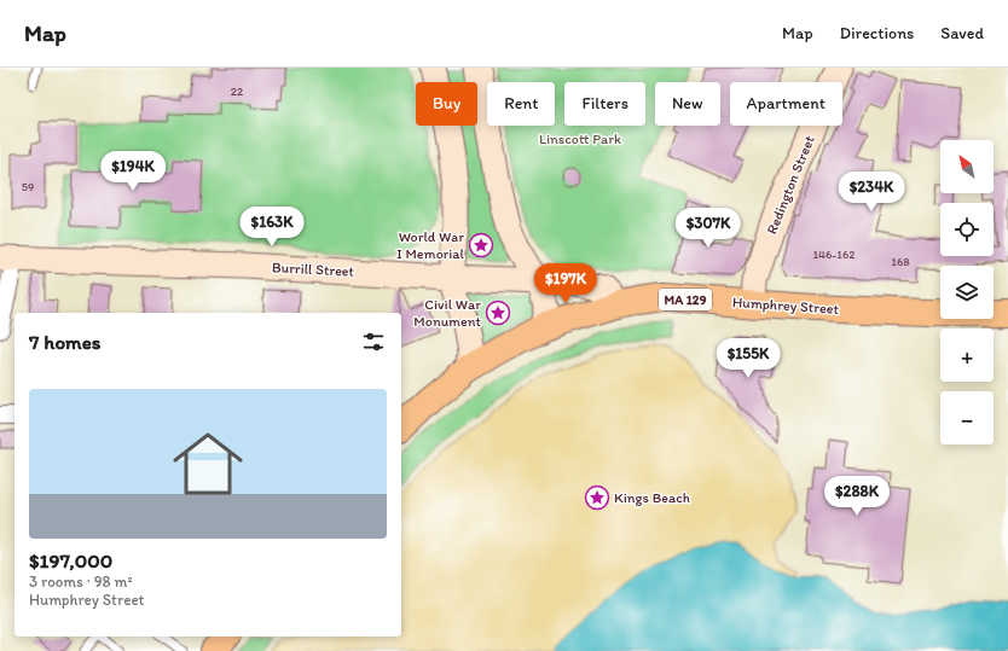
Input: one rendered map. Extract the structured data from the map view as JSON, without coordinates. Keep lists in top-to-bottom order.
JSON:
{
  "streets": {
    "main road": ["MA 129", "Humphrey Street"],
    "street": ["Redington Street", "Burrill Street"]
  },
  "crossings": [
    ["Redington Street", "Humphrey Street"],
    ["Burrill Street", "Humphrey Street"]
  ],
  "parks": ["Linscott Park"],
  "places": {
    "place": ["World War I Memorial", "Civil War Monument", "Kings Beach"]
  },
  "house_numbers": [
    "22",
    "59",
    "146-162",
    "168"
  ],
  "north": "top left",
  "page": {
    "header": "Map",
    "nav": ["Map", "Directions", "Saved"],
    "chip": [
      "Buy",
      "Rent",
      "Filters",
      "New",
      "Apartment"
    ],
    "map_buttons": ["+", "−"],
    "price": [
      "$194K",
      "$234K",
      "$163K",
      "$307K",
      "$197K",
      "$155K",
      "$288K"
    ],
    "heading": "7 homes",
    "list": [
      {
        "name": "$197,000",
        "note": "3 rooms · 98 m² · Humphrey Street"
      }
    ]
  }
}
